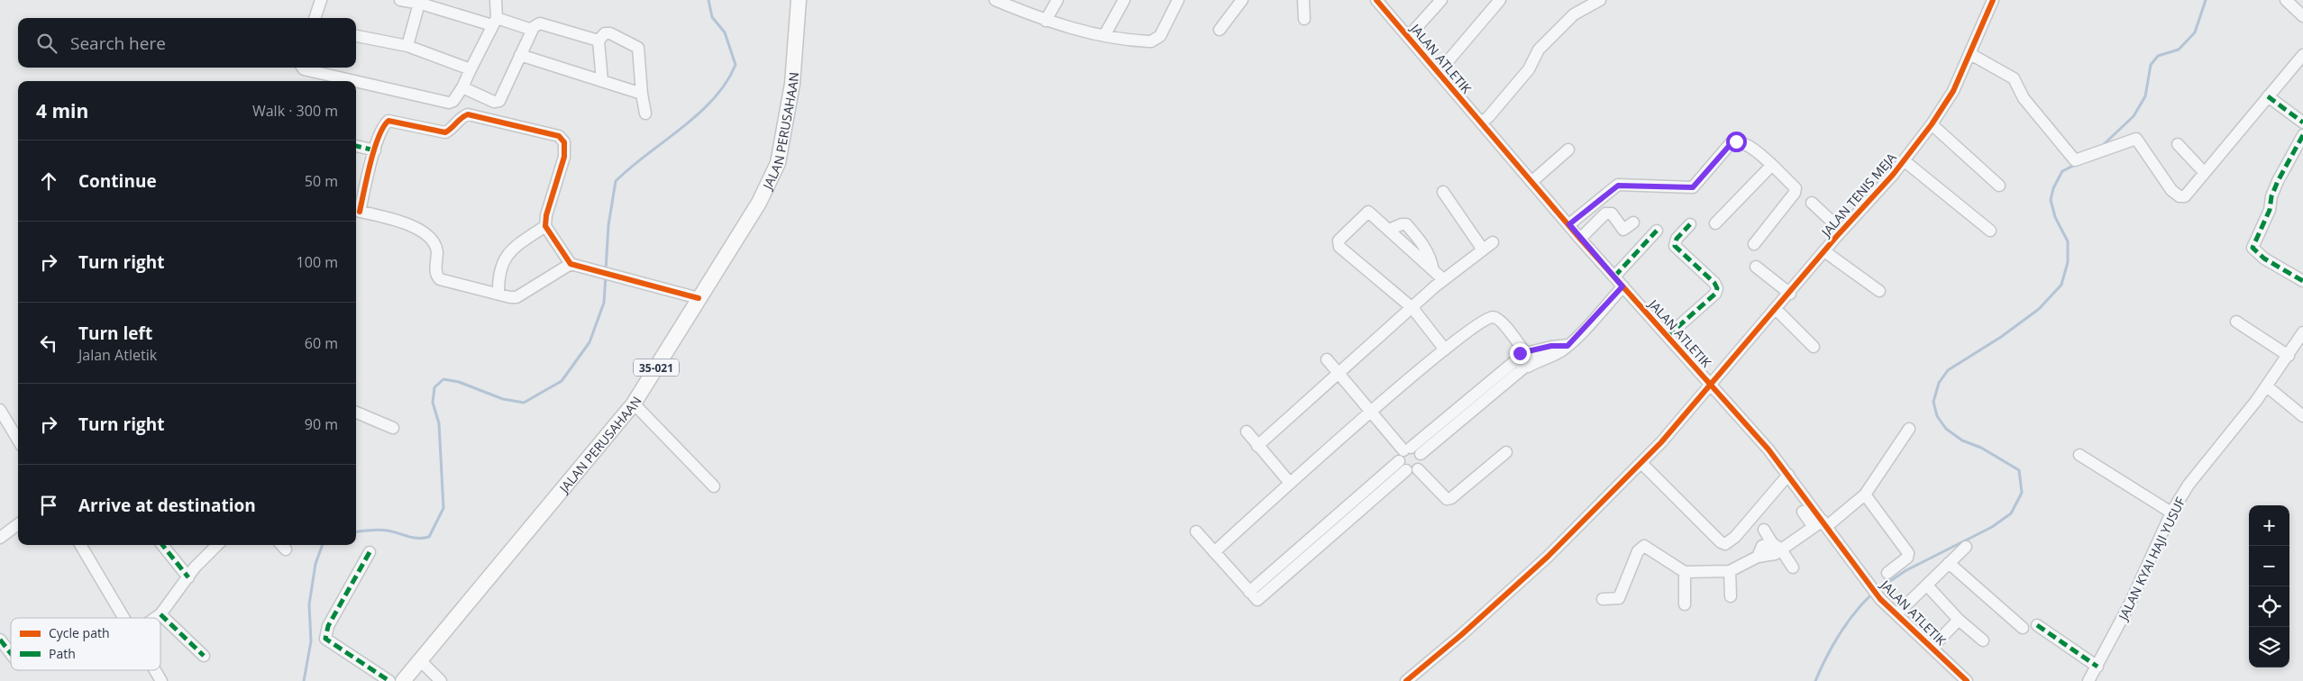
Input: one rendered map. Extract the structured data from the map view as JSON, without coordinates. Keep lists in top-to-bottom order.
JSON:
{
  "streets": {
    "main road": ["JALAN PERUSAHAAN", "35-021"],
    "street": ["JALAN ATLETIK", "JALAN TENIS MEJA", "JALAN KYAI HAJI YUSUF"]
  },
  "crossings": [
    ["JALAN ATLETIK", "JALAN TENIS MEJA"]
  ],
  "legend": ["Cycle path", "Path"],
  "page": {
    "search": "Search here",
    "heading": ["4 min", "Walk · 300 m"],
    "list": [
      ["Continue", "50 m"],
      ["Turn right", "100 m"],
      ["Turn left", "Jalan Atletik", "60 m"],
      ["Turn right", "90 m"],
      "Arrive at destination"
    ],
    "map_buttons": ["+", "−"]
  }
}
